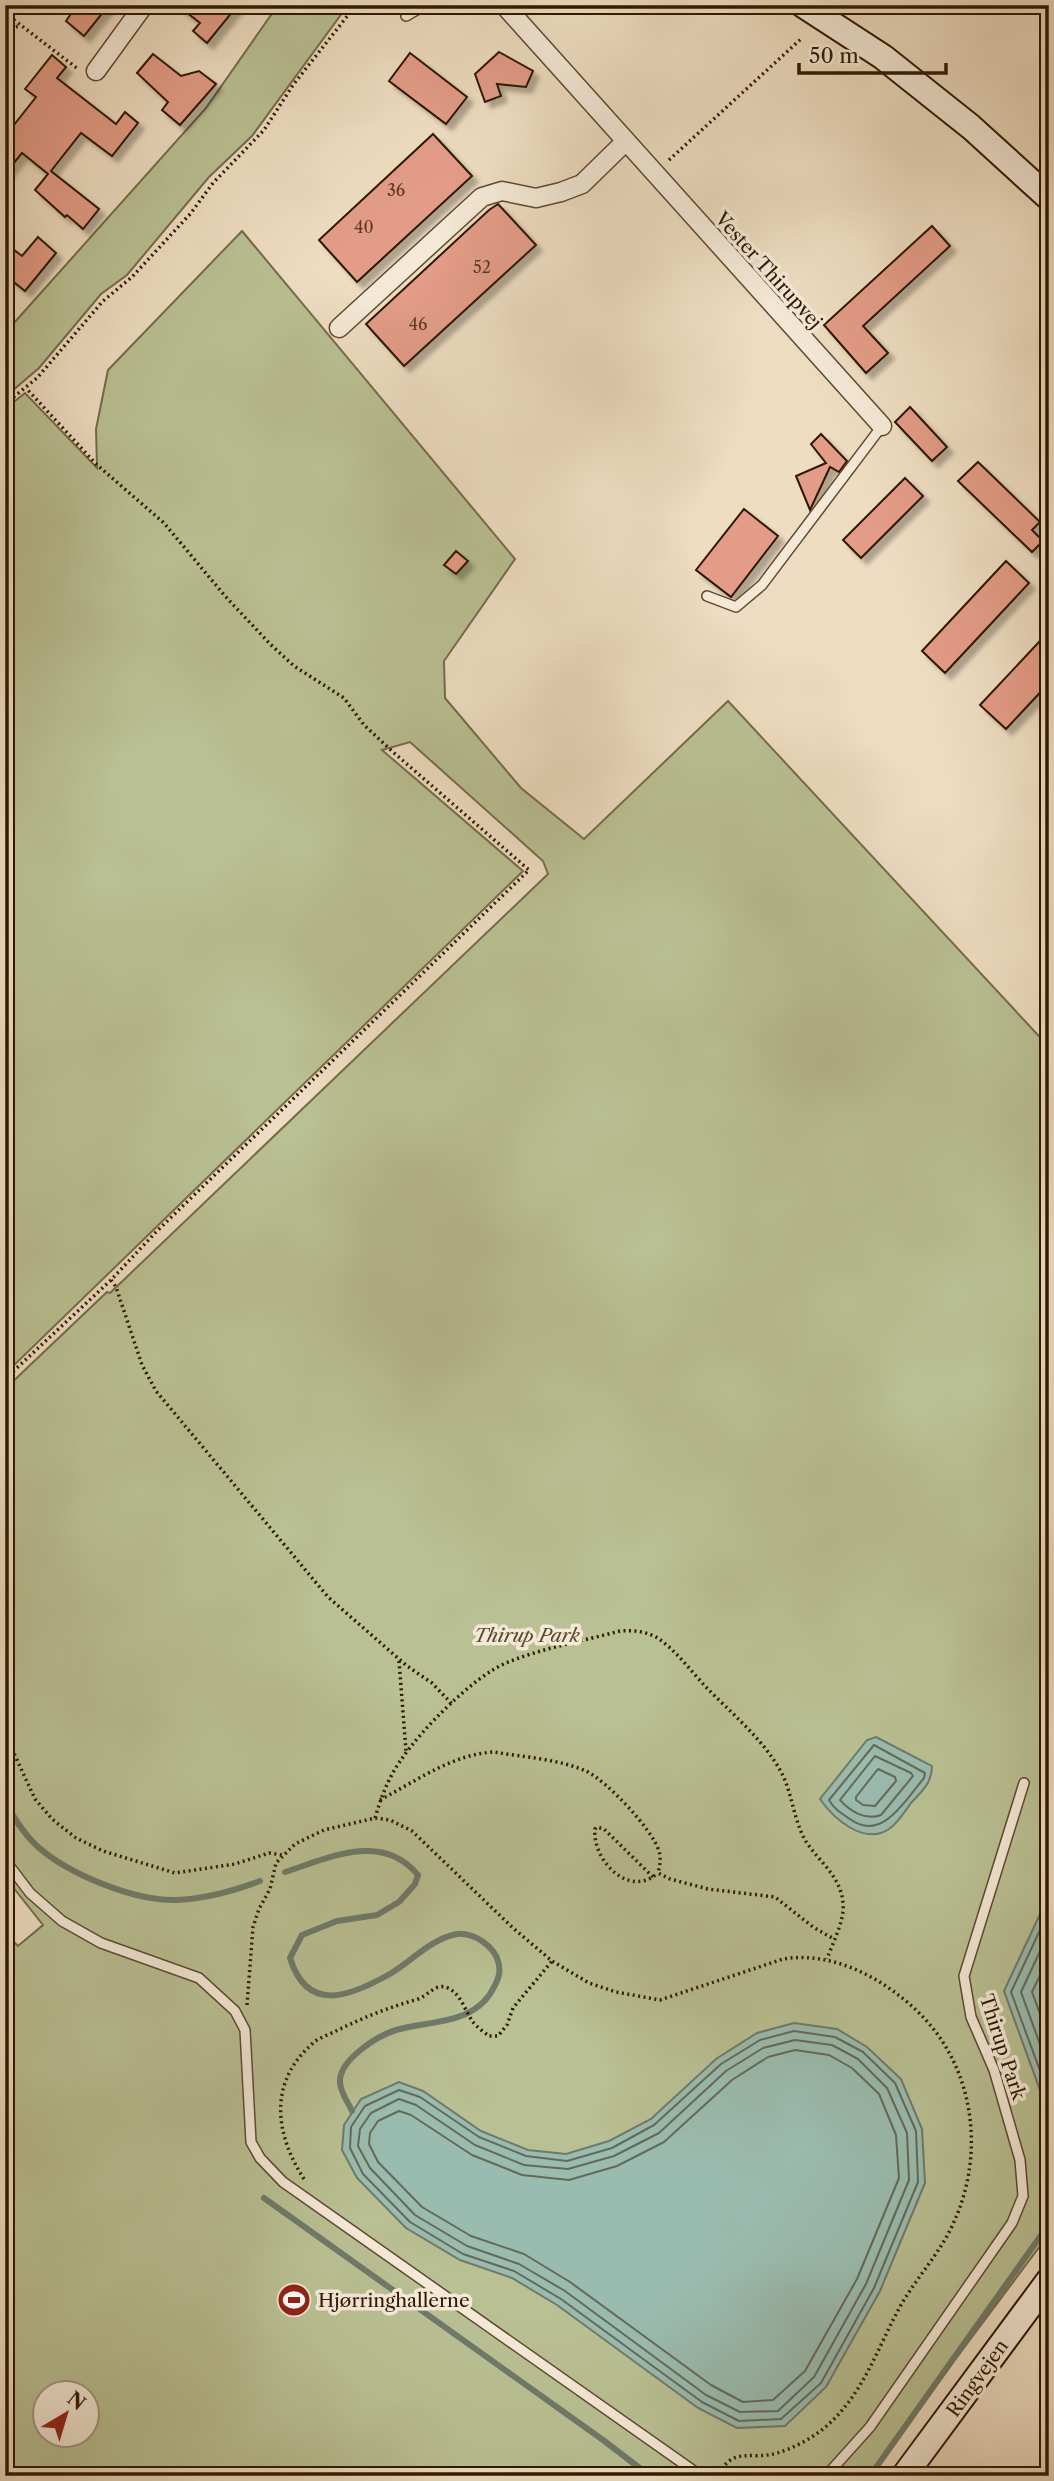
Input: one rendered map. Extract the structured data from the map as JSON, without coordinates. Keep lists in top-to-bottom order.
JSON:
{
  "streets": {
    "street": ["Vester Thirupvej", "Ringvejen"],
    "lane": ["Thirup Park"]
  },
  "parks": ["Thirup Park"],
  "places": {
    "sports": ["Hjørringhallerne"]
  },
  "house_numbers": [
    "36",
    "40",
    "52",
    "46"
  ],
  "scale_bar": "50 m",
  "north": "top right"
}
